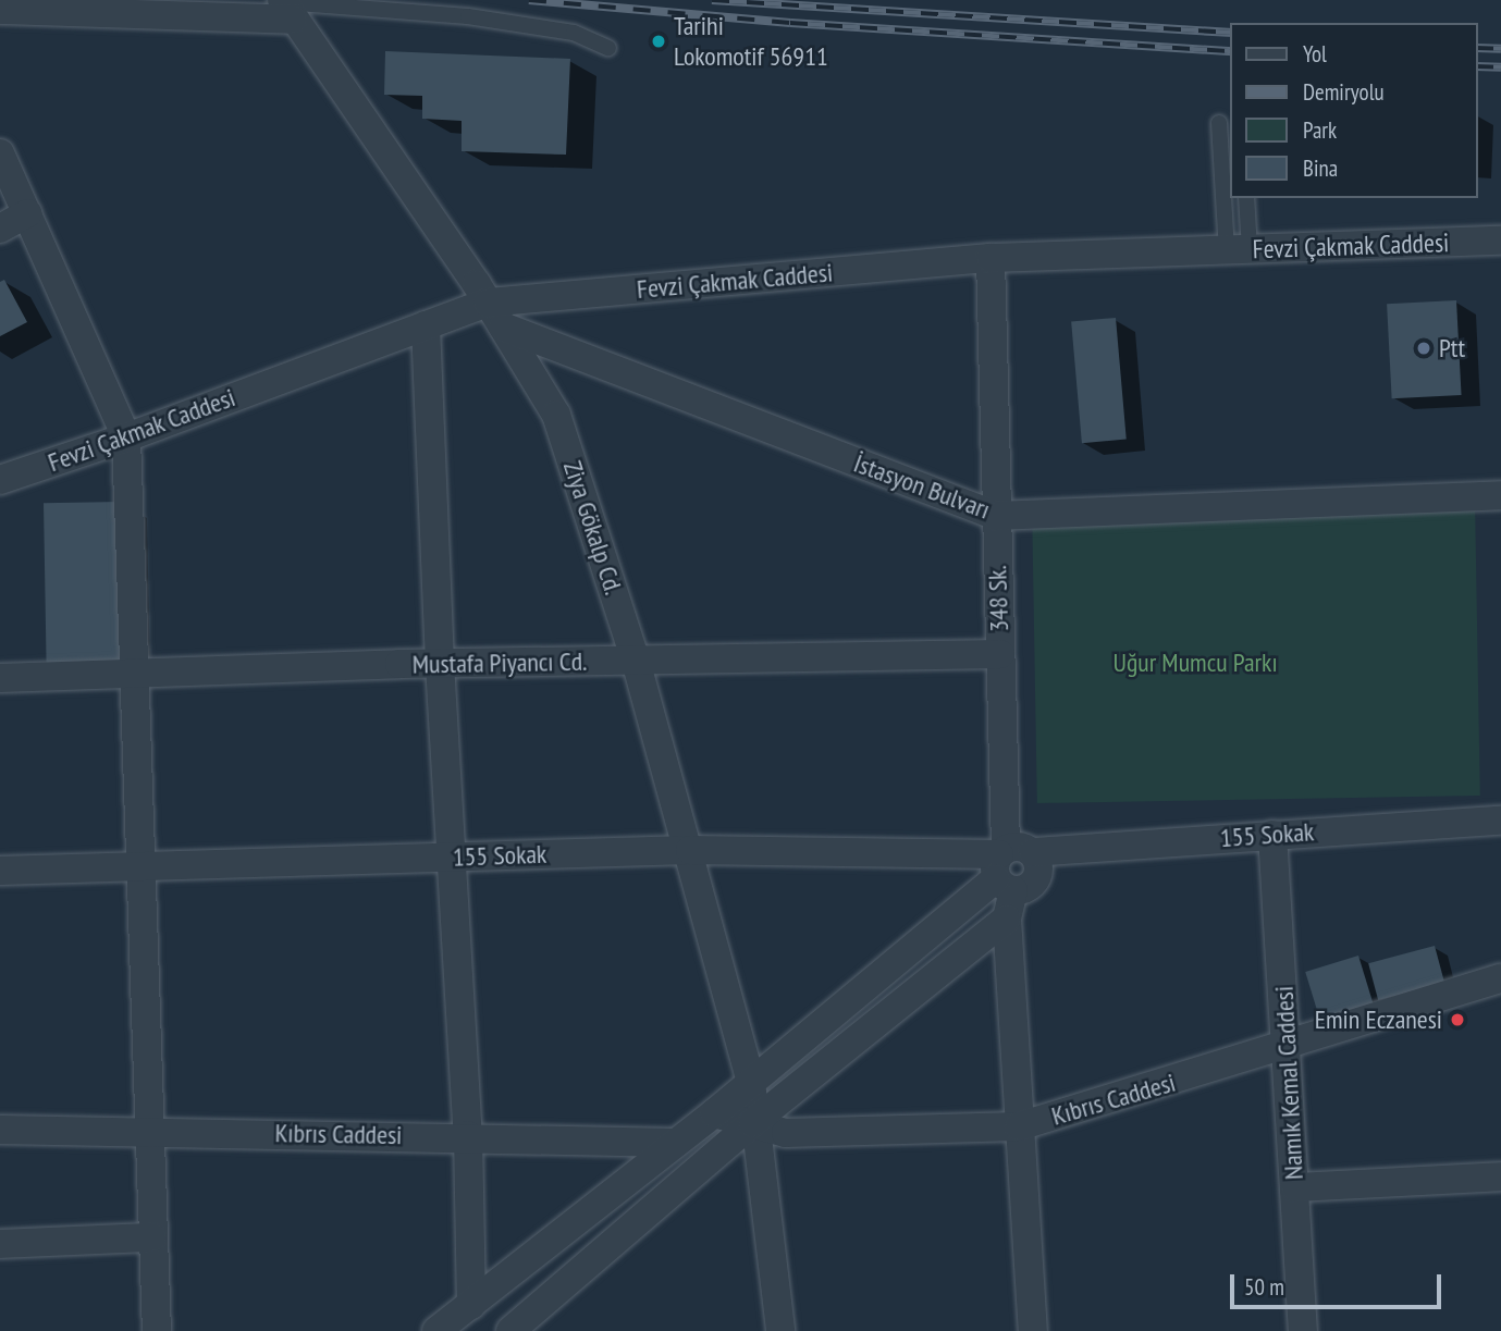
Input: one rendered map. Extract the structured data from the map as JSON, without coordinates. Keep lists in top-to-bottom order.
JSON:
{
  "streets": {
    "street": [
      "Fevzi Çakmak Caddesi",
      "İstasyon Bulvarı",
      "Ziya Gökalp Cd.",
      "348 Sk.",
      "Mustafa Piyancı Cd.",
      "155 Sokak",
      "Namık Kemal Caddesi",
      "Kıbrıs Caddesi"
    ]
  },
  "crossings": [
    ["Fevzi Çakmak Caddesi", "Ziya Gökalp Cd."],
    ["Fevzi Çakmak Caddesi", "348 Sk."],
    ["İstasyon Bulvarı", "Ziya Gökalp Cd."],
    ["İstasyon Bulvarı", "348 Sk."],
    ["Ziya Gökalp Cd.", "Mustafa Piyancı Cd."],
    ["Ziya Gökalp Cd.", "155 Sokak"],
    ["Ziya Gökalp Cd.", "Kıbrıs Caddesi"],
    ["348 Sk.", "Mustafa Piyancı Cd."],
    ["348 Sk.", "155 Sokak"],
    ["348 Sk.", "Kıbrıs Caddesi"],
    ["155 Sokak", "Namık Kemal Caddesi"],
    ["Namık Kemal Caddesi", "Kıbrıs Caddesi"]
  ],
  "parks": ["Uğur Mumcu Parkı"],
  "places": ["Tarihi Lokomotif 56911", "Ptt", "Emin Eczanesi"],
  "legend": [
    "Yol",
    "Demiryolu",
    "Park",
    "Bina"
  ],
  "scale_bar": "50 m"
}
